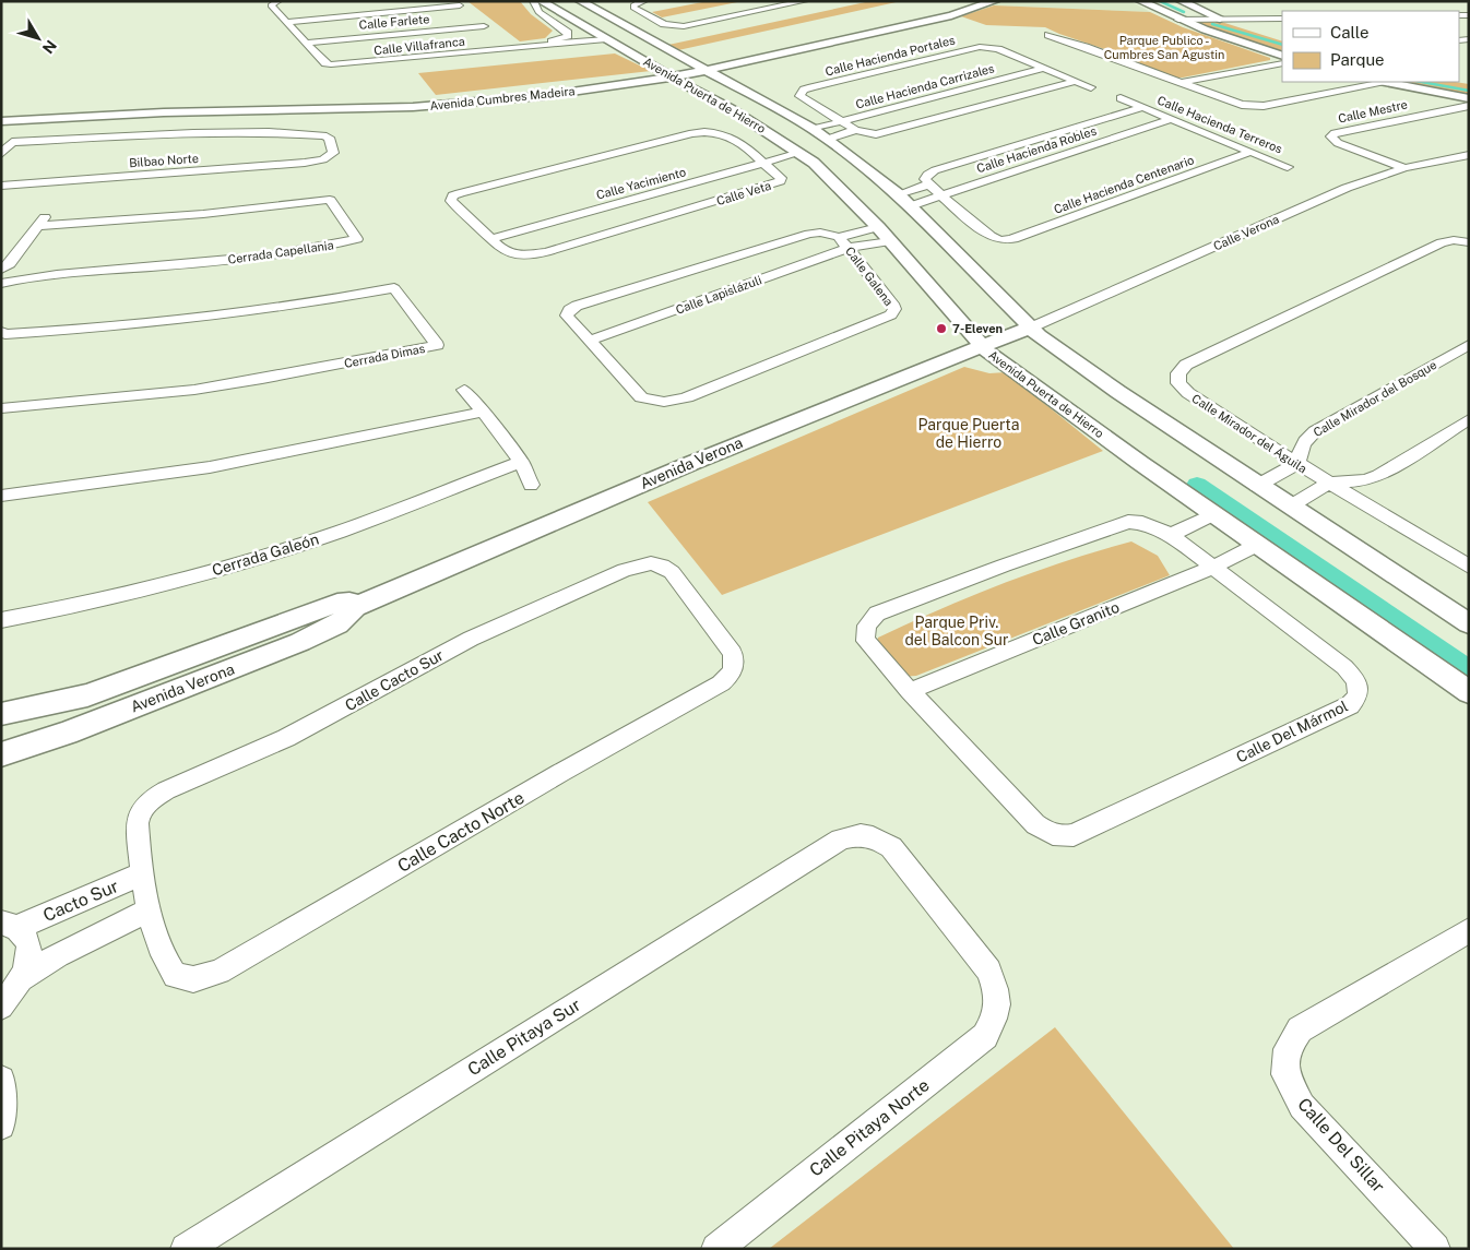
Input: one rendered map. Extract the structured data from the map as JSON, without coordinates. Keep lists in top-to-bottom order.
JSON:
{
  "streets": {
    "street": [
      "Calle Farlete",
      "Calle Villafranca",
      "Calle Hacienda Portales",
      "Calle Hacienda Carrizales",
      "Avenida Puerta de Hierro",
      "Avenida Cumbres Madeira",
      "Calle Mestre",
      "Calle Hacienda Terreros",
      "Calle Hacienda Robles",
      "Bilbao Norte",
      "Calle Yacimiento",
      "Calle Hacienda Centenario",
      "Calle Veta",
      "Calle Verona",
      "Cerrada Capellania",
      "Calle Galena",
      "Calle Lapislázuli",
      "Cerrada Dimas",
      "Calle Mirador del Bosque",
      "Calle Mirador del Águila",
      "Avenida Verona",
      "Cerrada Galeón",
      "Calle Granito",
      "Calle Cacto Sur",
      "Calle Del Mármol",
      "Calle Cacto Norte",
      "Cacto Sur",
      "Calle Pitaya Sur",
      "Calle Pitaya Norte",
      "Calle Del Sillar"
    ]
  },
  "crossings": [
    ["Calle Farlete", "Calle Villafranca"],
    ["Calle Hacienda Portales", "Calle Hacienda Carrizales"],
    ["Calle Hacienda Carrizales", "Avenida Puerta de Hierro"],
    ["Avenida Puerta de Hierro", "Avenida Cumbres Madeira"],
    ["Avenida Puerta de Hierro", "Calle Hacienda Robles"],
    ["Avenida Puerta de Hierro", "Calle Yacimiento"],
    ["Avenida Puerta de Hierro", "Calle Verona"],
    ["Avenida Puerta de Hierro", "Calle Lapislázuli"],
    ["Avenida Puerta de Hierro", "Avenida Verona"],
    ["Avenida Puerta de Hierro", "Calle Granito"],
    ["Calle Mestre", "Calle Verona"],
    ["Calle Hacienda Terreros", "Calle Hacienda Robles"],
    ["Calle Hacienda Terreros", "Calle Hacienda Centenario"],
    ["Calle Hacienda Robles", "Calle Hacienda Centenario"],
    ["Calle Yacimiento", "Calle Veta"],
    ["Calle Verona", "Avenida Verona"],
    ["Calle Galena", "Calle Lapislázuli"],
    ["Calle Mirador del Bosque", "Calle Mirador del Águila"],
    ["Calle Granito", "Calle Del Mármol"],
    ["Calle Cacto Sur", "Calle Cacto Norte"],
    ["Calle Cacto Sur", "Cacto Sur"],
    ["Calle Pitaya Sur", "Calle Pitaya Norte"]
  ],
  "parks": ["Parque Publico - Cumbres San Agustin", "Parque Puerta de Hierro", "Parque Priv. del Balcon Sur"],
  "places": ["7-Eleven"],
  "legend": ["Calle", "Parque"],
  "north": "bottom right"
}
